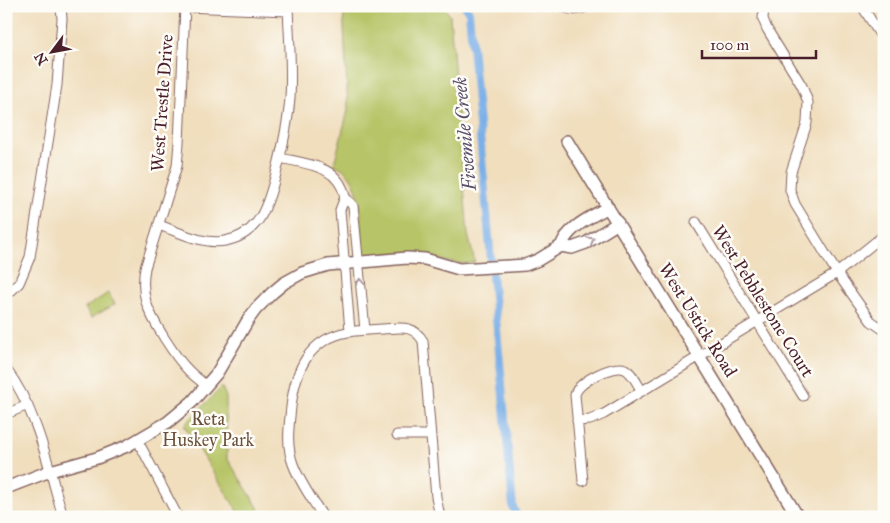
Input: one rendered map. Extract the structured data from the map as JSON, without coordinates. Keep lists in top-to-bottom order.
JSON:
{
  "streets": {
    "street": ["West Trestle Drive", "West Pebblestone Court", "West Ustick Road"]
  },
  "water": ["Fivemile Creek"],
  "parks": ["Reta Huskey Park"],
  "scale_bar": "100 m",
  "north": "bottom left"
}
